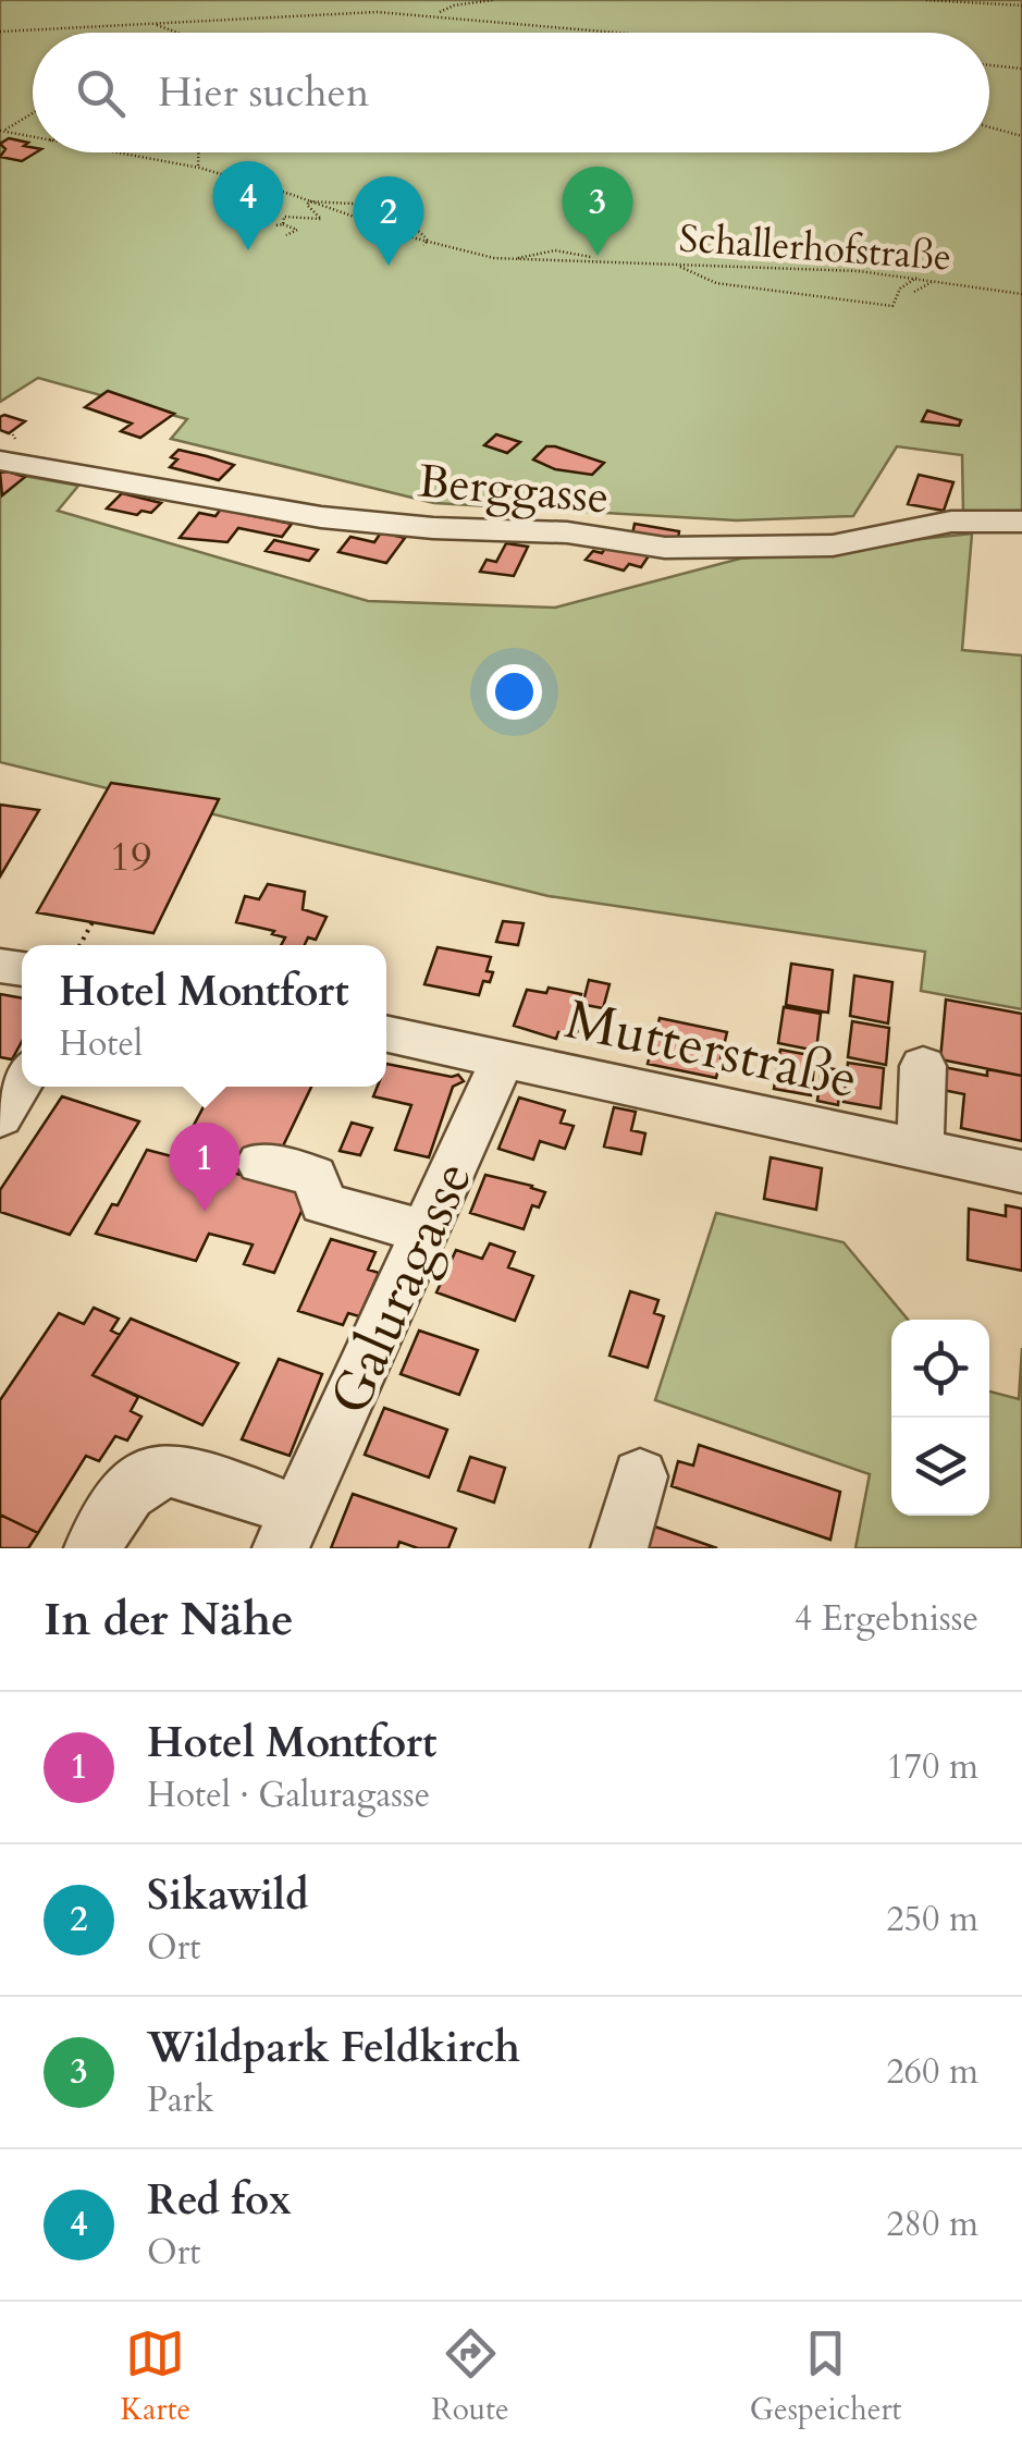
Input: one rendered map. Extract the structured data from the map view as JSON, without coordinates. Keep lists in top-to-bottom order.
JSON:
{
  "streets": {
    "street": ["Berggasse", "Mutterstraße", "Galuragasse"],
    "path": ["Schallerhofstraße"]
  },
  "crossings": [
    ["Mutterstraße", "Galuragasse"]
  ],
  "house_numbers": ["19"],
  "page": {
    "search": "Hier suchen",
    "pins": [
      "4",
      "3",
      "2",
      "1"
    ],
    "popup": ["Hotel Montfort", "Hotel"],
    "heading": ["In der Nähe", "4 Ergebnisse"],
    "list": [
      {
        "mark": "1",
        "name": "Hotel Montfort",
        "note": "Hotel · Galuragasse",
        "value": "170 m"
      },
      {
        "mark": "2",
        "name": "Sikawild",
        "note": "Ort",
        "value": "250 m"
      },
      {
        "mark": "3",
        "name": "Wildpark Feldkirch",
        "note": "Park",
        "value": "260 m"
      },
      {
        "mark": "4",
        "name": "Red fox",
        "note": "Ort",
        "value": "280 m"
      }
    ],
    "nav": ["Karte", "Route", "Gespeichert"]
  }
}
